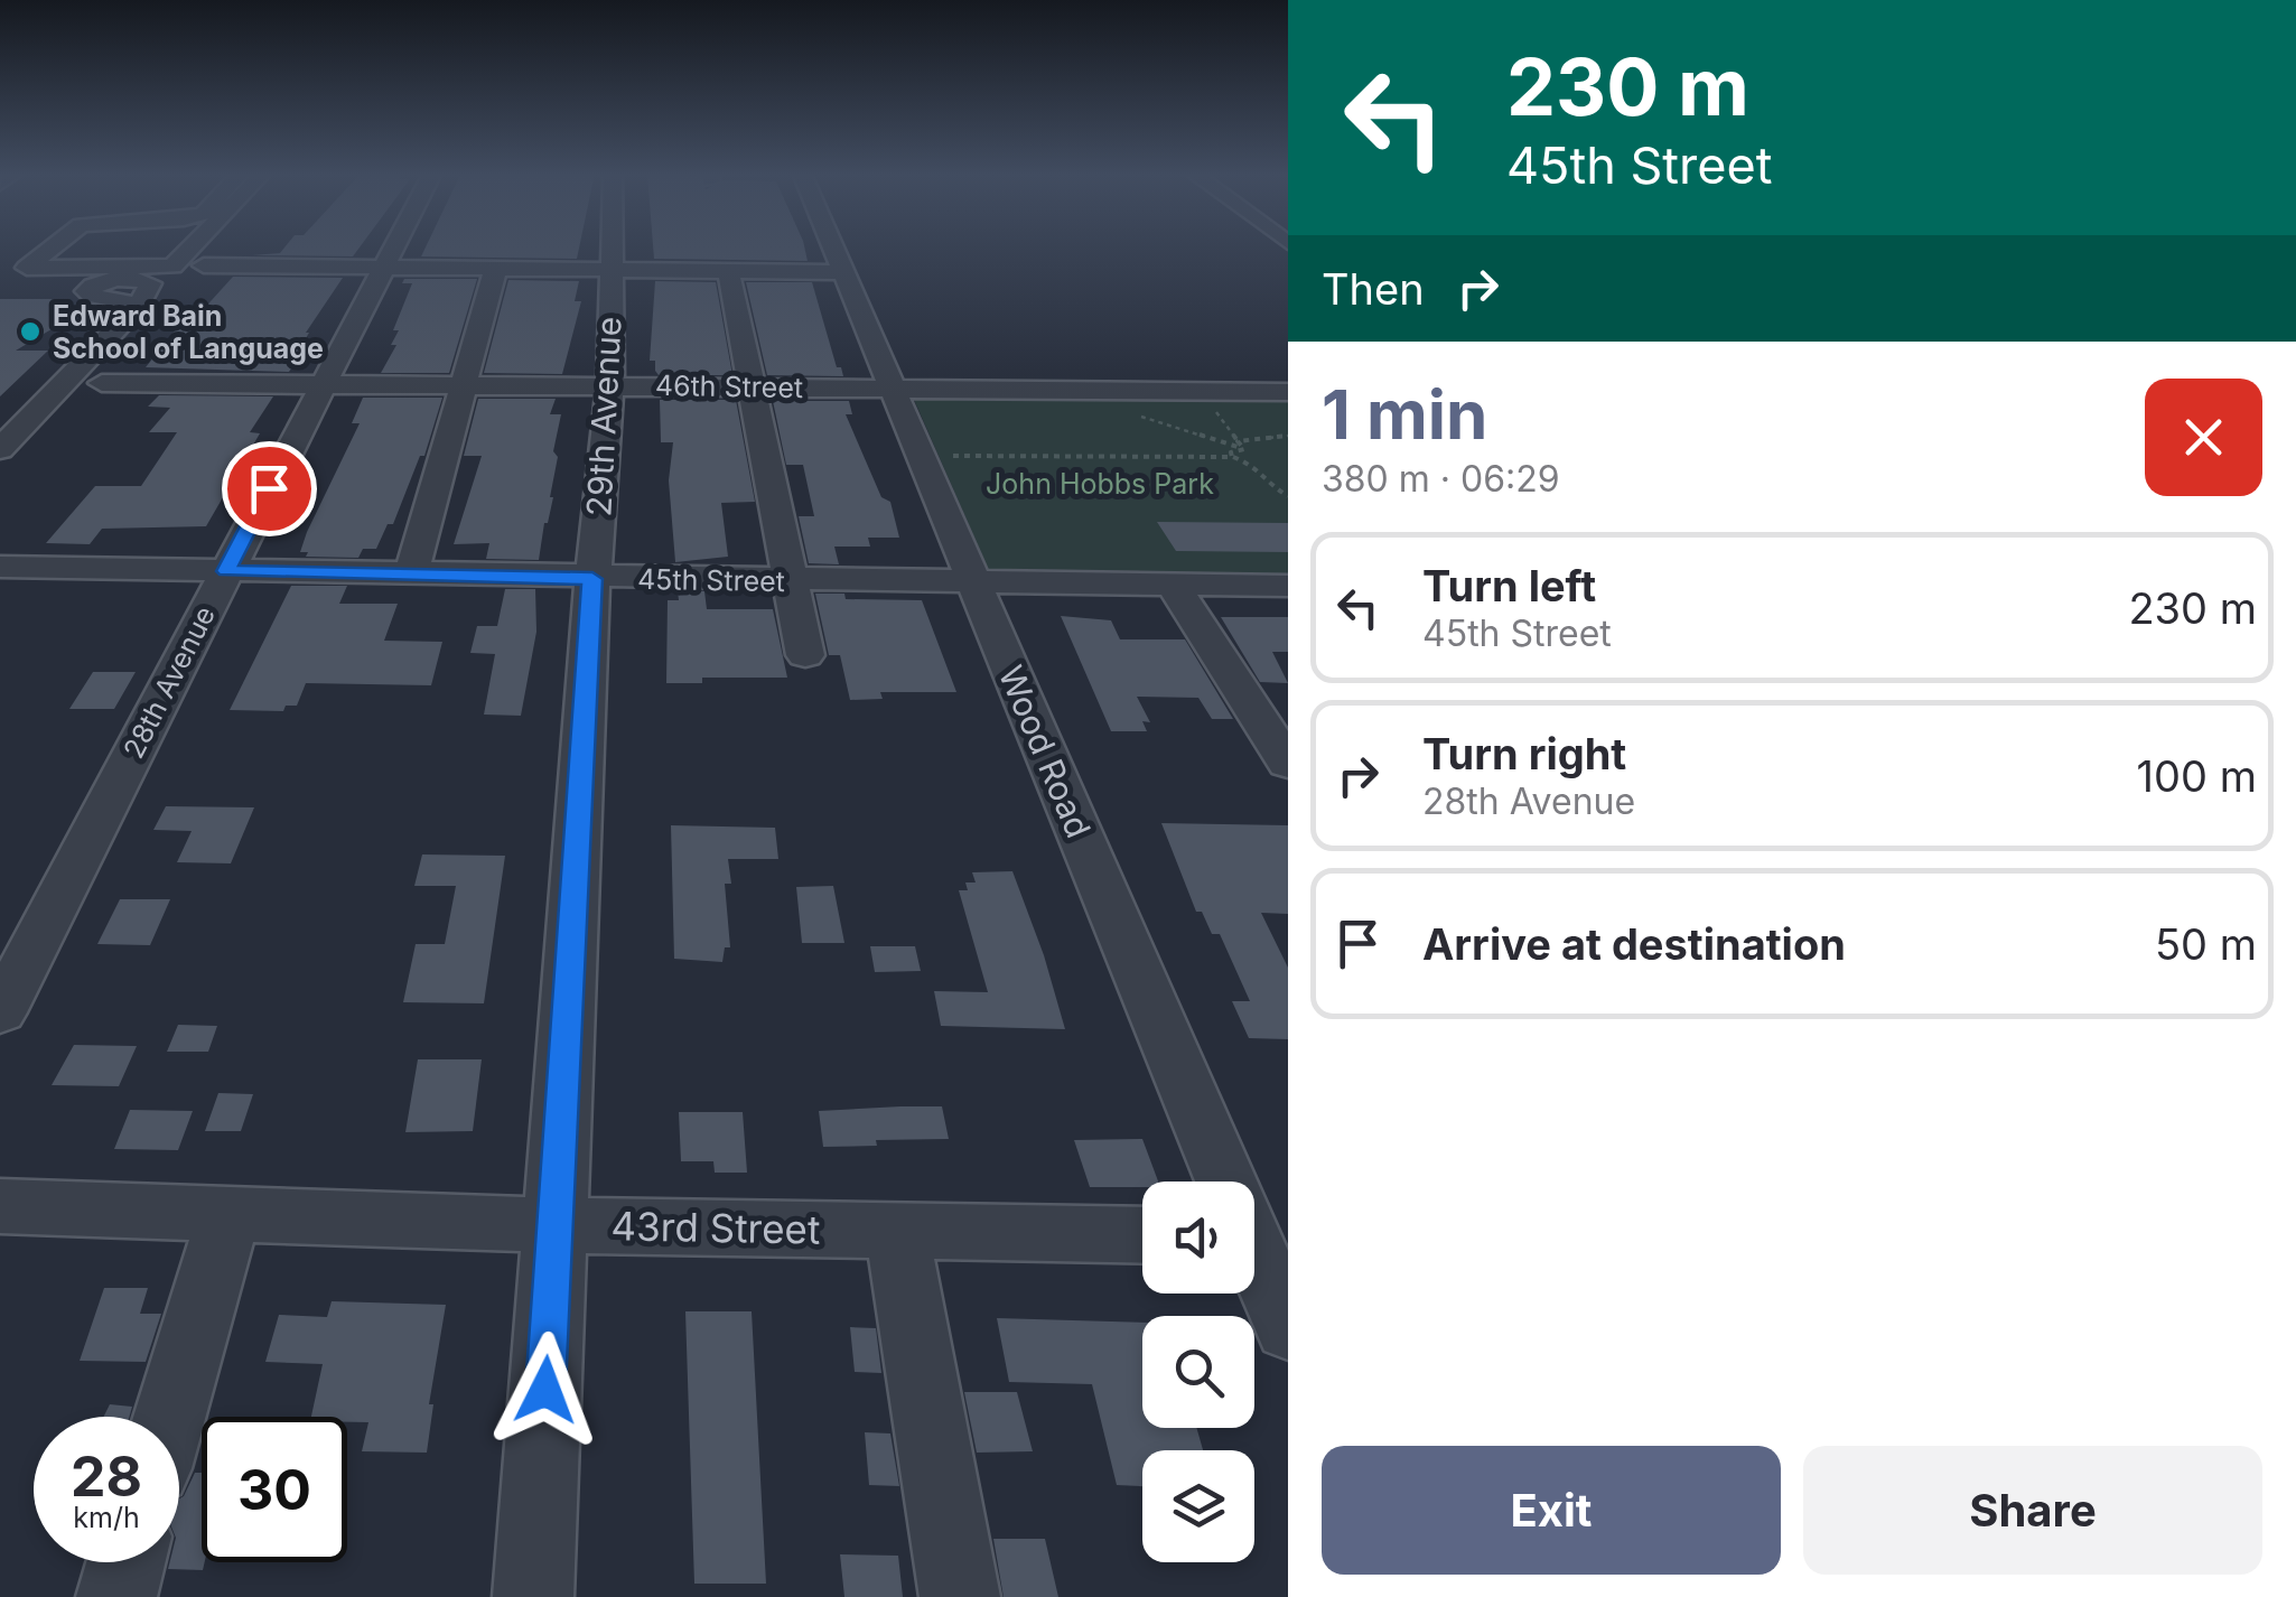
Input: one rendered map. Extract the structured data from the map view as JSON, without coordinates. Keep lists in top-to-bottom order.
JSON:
{
  "streets": {
    "street": [
      "46th Street",
      "29th Avenue",
      "45th Street",
      "28th Avenue",
      "Wood Road",
      "43rd Street"
    ]
  },
  "crossings": [
    ["46th Street", "29th Avenue"],
    ["46th Street", "28th Avenue"],
    ["46th Street", "Wood Road"],
    ["29th Avenue", "45th Street"],
    ["29th Avenue", "43rd Street"],
    ["45th Street", "28th Avenue"],
    ["45th Street", "Wood Road"]
  ],
  "parks": ["John Hobbs Park"],
  "places": ["Edward Bain School of Language"],
  "page": {
    "turn": ["230 m", "45th Street"],
    "then": "Then",
    "heading": ["1 min", "380 m · 06:29"],
    "list": [
      {
        "name": "Turn left",
        "note": "45th Street",
        "value": "230 m"
      },
      {
        "name": "Turn right",
        "note": "28th Avenue",
        "value": "100 m"
      },
      {
        "name": "Arrive at destination",
        "value": "50 m"
      }
    ],
    "speed": "28 km/h",
    "limit": "30",
    "buttons": ["Exit", "Share"]
  }
}
